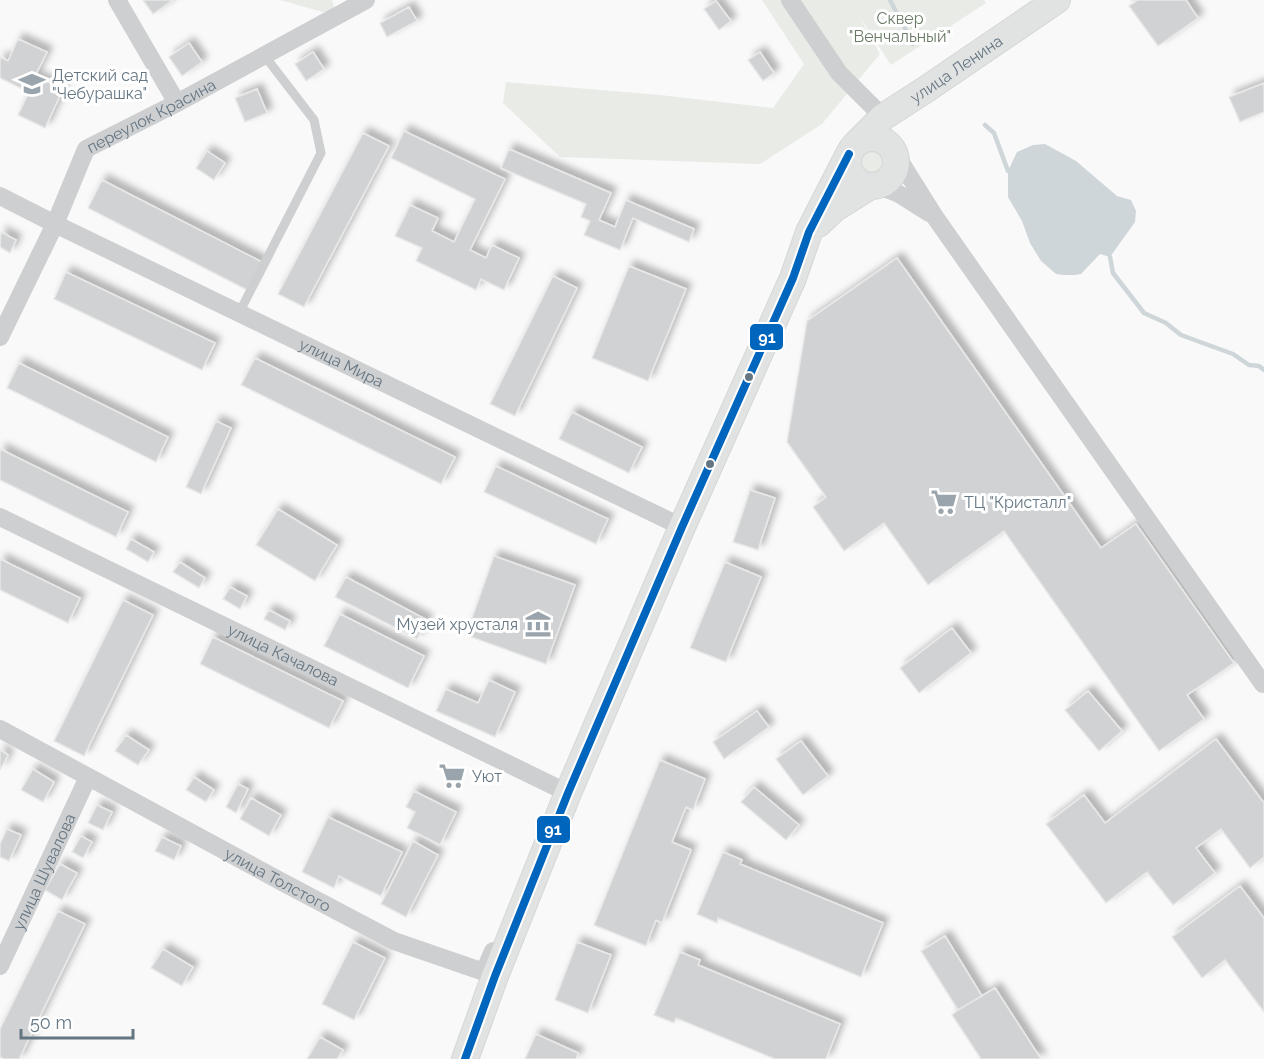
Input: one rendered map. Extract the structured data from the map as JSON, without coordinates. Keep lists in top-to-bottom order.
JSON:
{
  "streets": {
    "main road": ["улица Ленина"],
    "street": [
      "переулок Красина",
      "улица Мира",
      "улица Качалова",
      "улица Шувалова",
      "улица Толстого"
    ]
  },
  "crossings": [
    ["улица Ленина", "улица Мира"],
    ["улица Ленина", "улица Качалова"],
    ["улица Ленина", "улица Толстого"],
    ["переулок Красина", "улица Мира"],
    ["улица Шувалова", "улица Толстого"]
  ],
  "parks": ["Сквер \"Венчальный\""],
  "places": {
    "school or university": ["Детский сад \"Чебурашка\""],
    "supermarket": ["ТЦ \"Кристалл\"", "Уют"],
    "museum": ["Музей хрусталя"]
  },
  "lines": ["transit line 91"],
  "scale_bar": "50 m"
}
